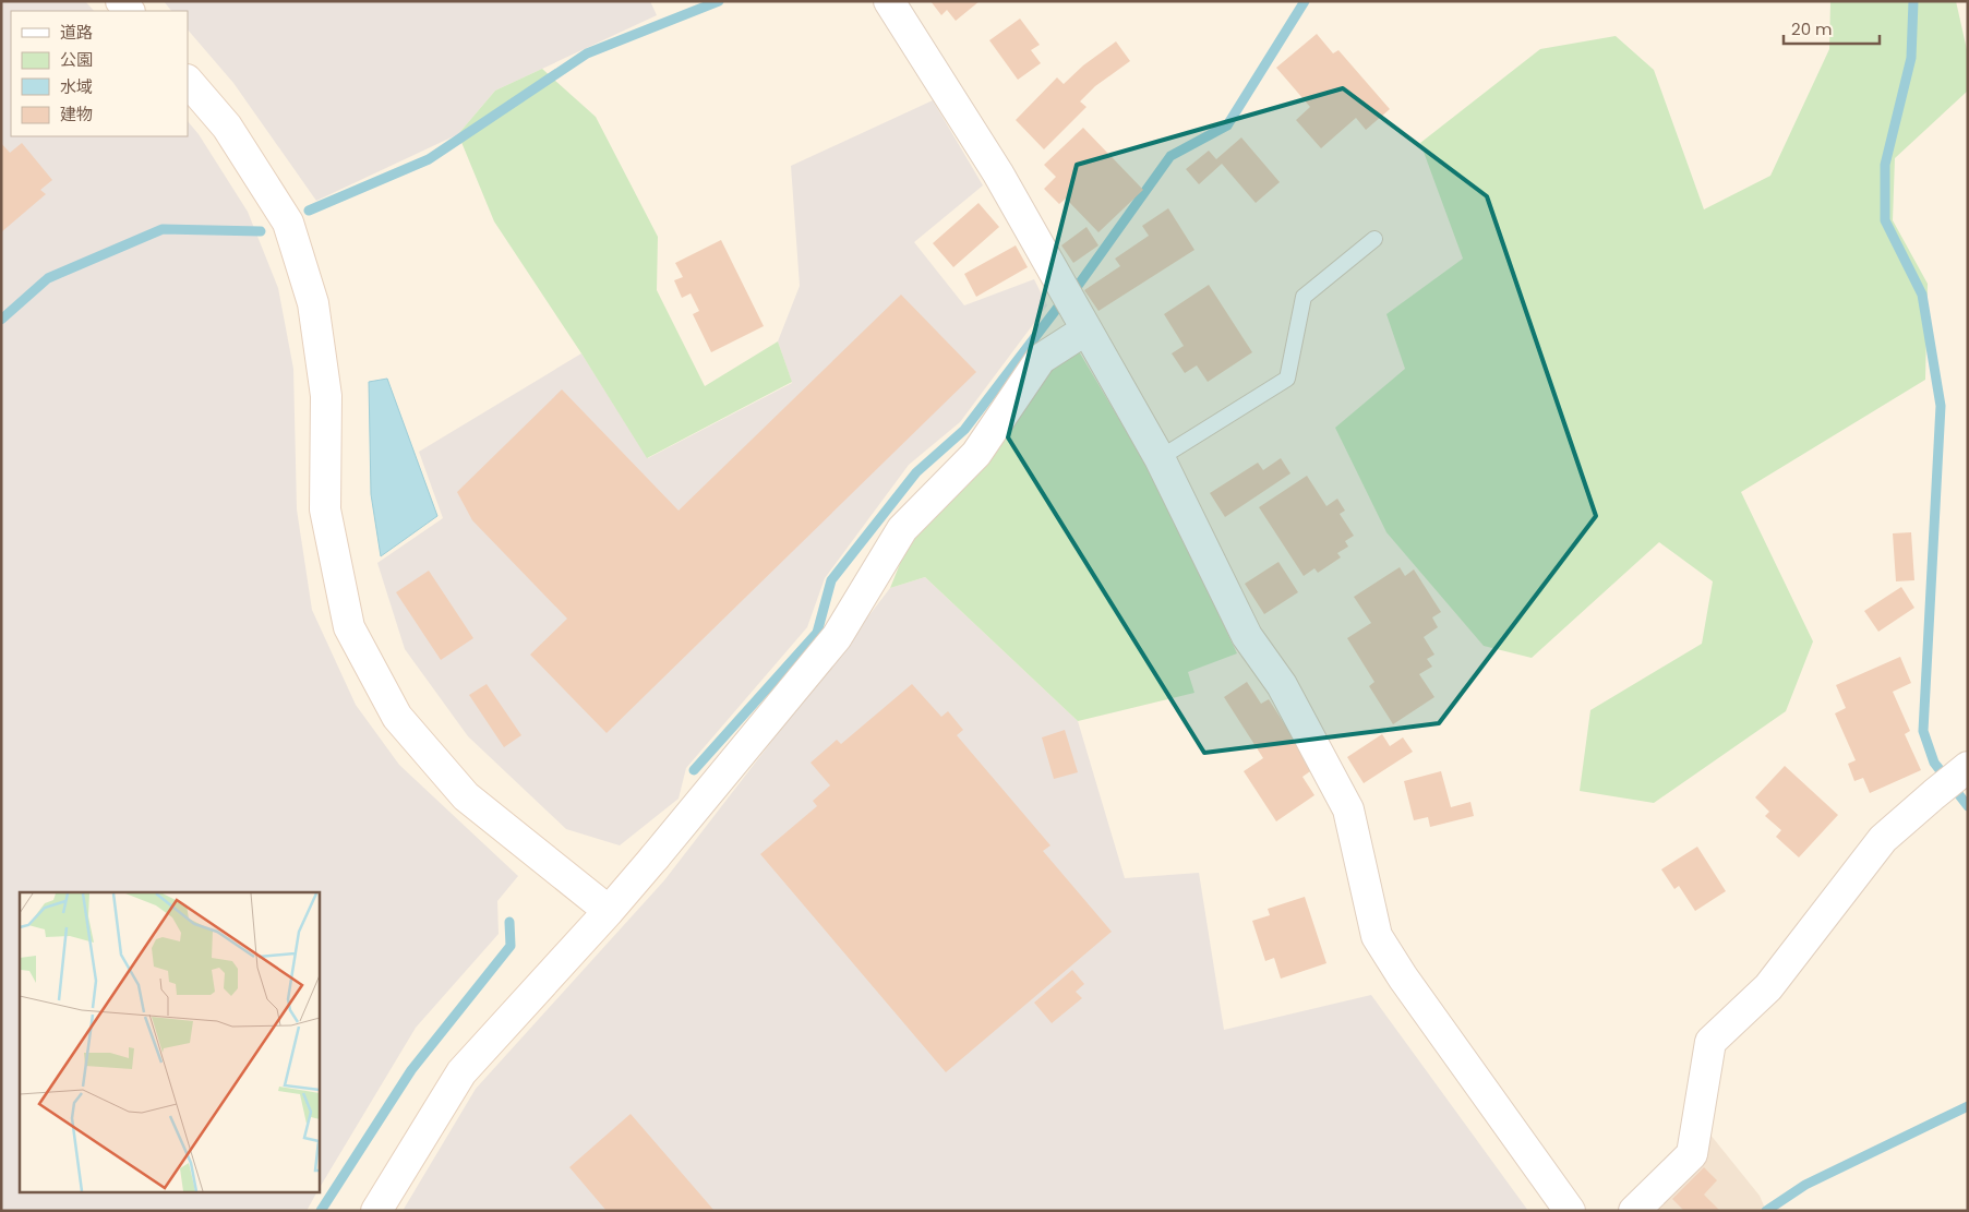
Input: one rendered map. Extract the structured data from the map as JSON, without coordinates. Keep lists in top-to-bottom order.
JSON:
{
  "legend": [
    "道路",
    "公園",
    "水域",
    "建物"
  ],
  "scale_bar": "20 m"
}
